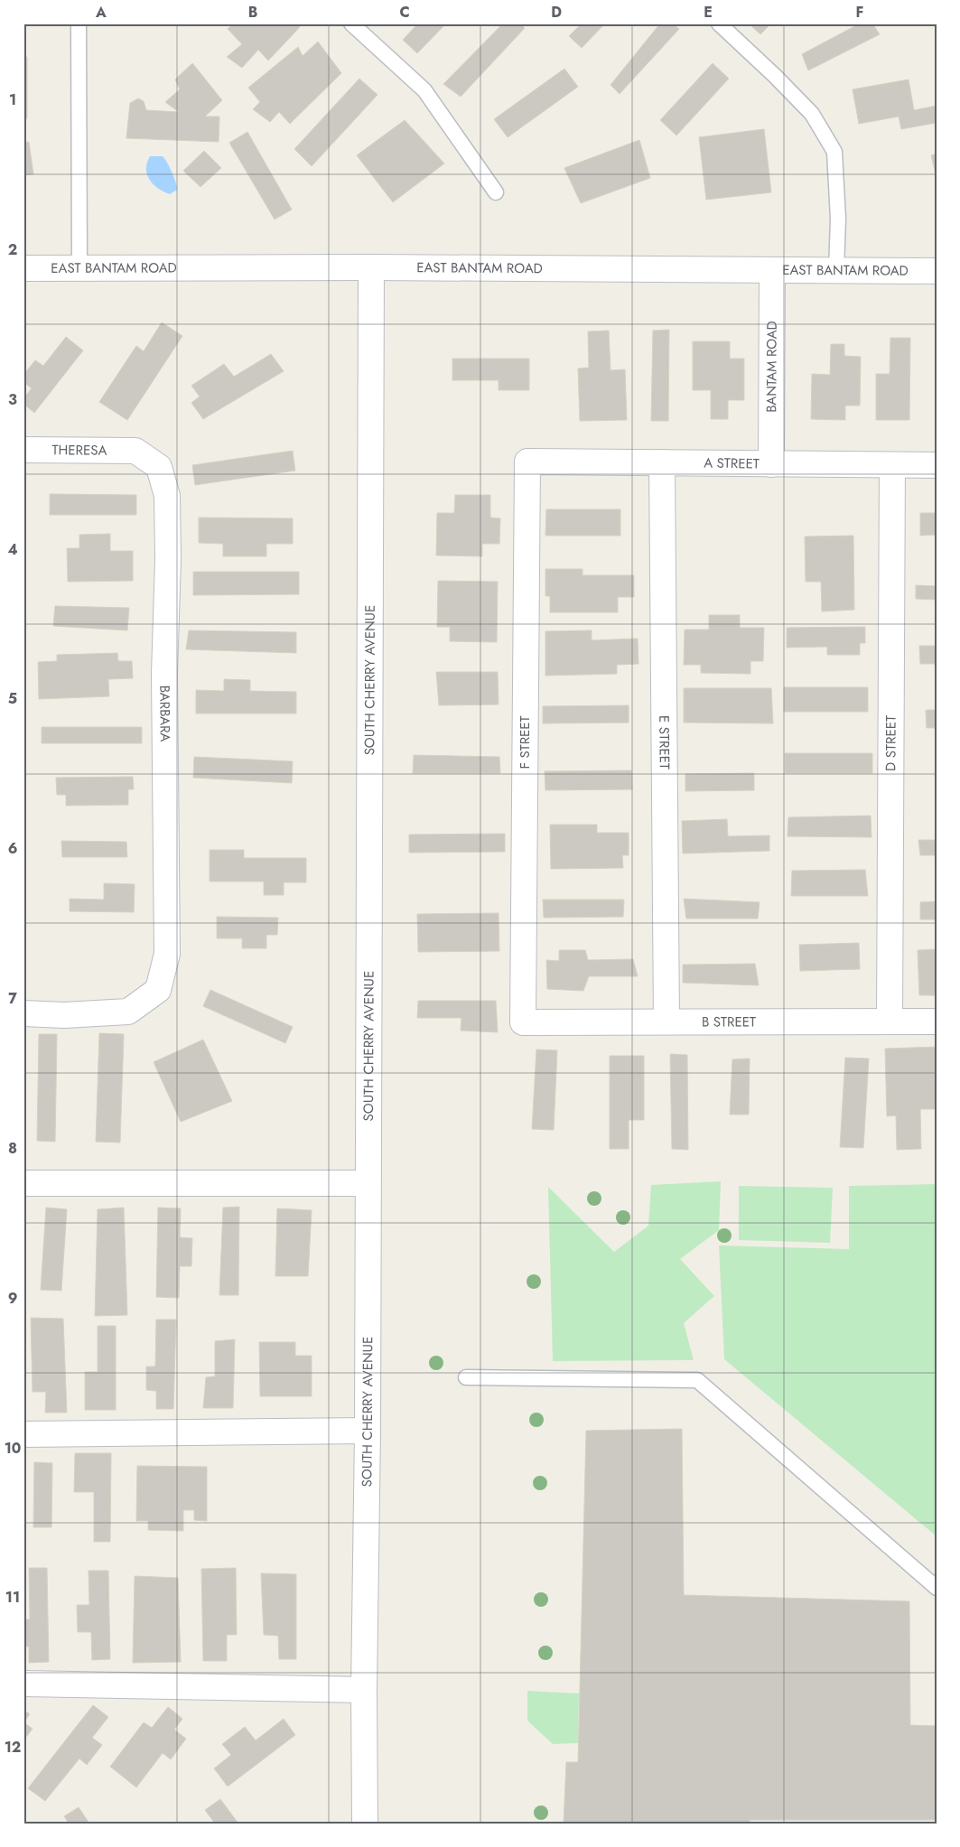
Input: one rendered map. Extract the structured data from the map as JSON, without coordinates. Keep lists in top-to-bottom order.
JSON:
{
  "streets": {
    "street": [
      "EAST BANTAM ROAD",
      "BANTAM ROAD",
      "THERESA",
      "A STREET",
      "SOUTH CHERRY AVENUE",
      "BARBARA",
      "F STREET",
      "E STREET",
      "D STREET",
      "B STREET"
    ]
  },
  "crossings": [
    ["EAST BANTAM ROAD", "BANTAM ROAD"],
    ["EAST BANTAM ROAD", "SOUTH CHERRY AVENUE"],
    ["BANTAM ROAD", "A STREET"],
    ["THERESA", "BARBARA"],
    ["A STREET", "F STREET"],
    ["A STREET", "E STREET"],
    ["A STREET", "D STREET"],
    ["F STREET", "B STREET"],
    ["E STREET", "B STREET"],
    ["D STREET", "B STREET"]
  ],
  "grid": {
    "columns": [
      "A",
      "B",
      "C",
      "D",
      "E",
      "F"
    ],
    "rows": [
      "1",
      "2",
      "3",
      "4",
      "5",
      "6",
      "7",
      "8",
      "9",
      "10",
      "11",
      "12"
    ]
  }
}
